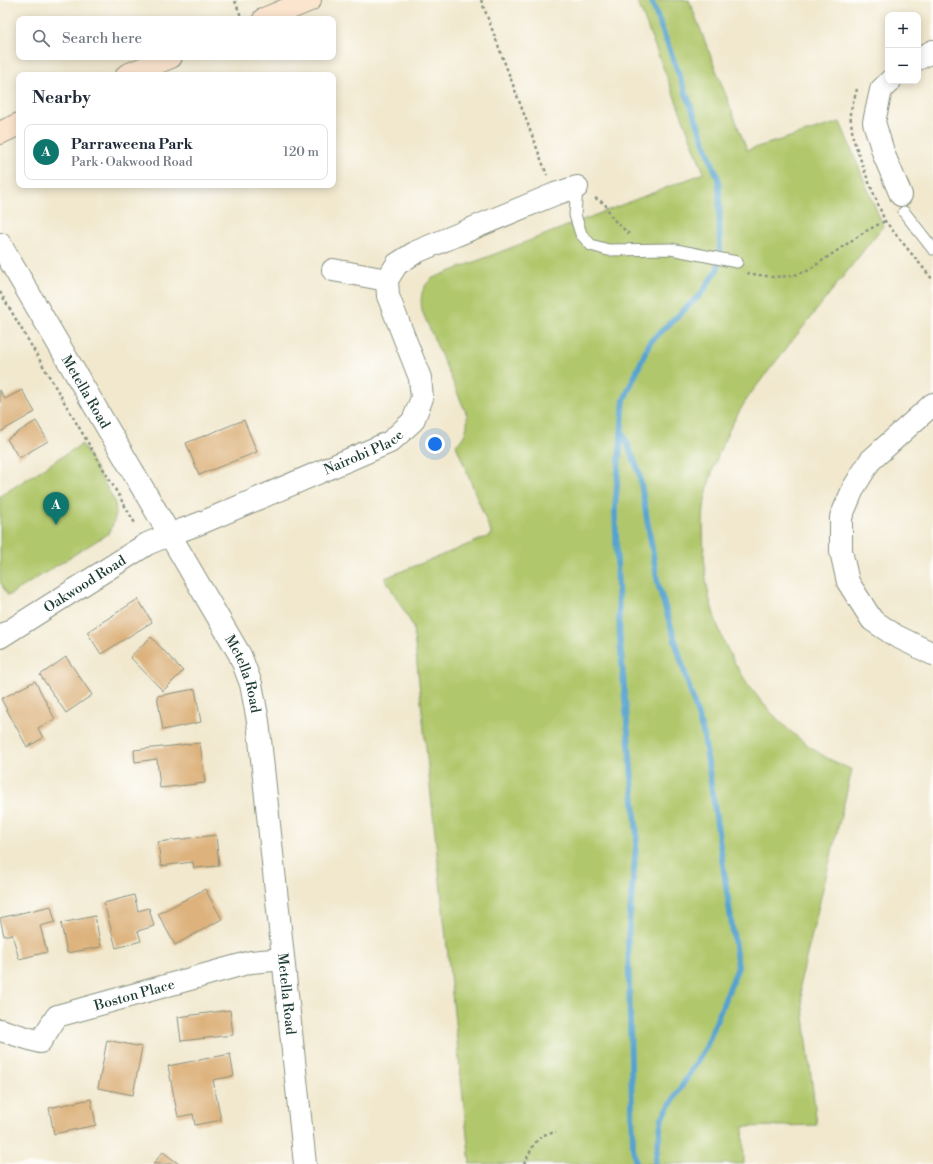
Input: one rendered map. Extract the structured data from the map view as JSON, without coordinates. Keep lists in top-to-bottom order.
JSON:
{
  "streets": {
    "street": [
      "Metella Road",
      "Nairobi Place",
      "Oakwood Road",
      "Boston Place"
    ]
  },
  "crossings": [
    ["Metella Road", "Nairobi Place"],
    ["Metella Road", "Oakwood Road"],
    ["Metella Road", "Boston Place"],
    ["Nairobi Place", "Oakwood Road"]
  ],
  "page": {
    "map_buttons": ["+", "−"],
    "search": "Search here",
    "heading": "Nearby",
    "list": [
      {
        "mark": "A",
        "name": "Parraweena Park",
        "note": "Park · Oakwood Road",
        "value": "120 m"
      }
    ],
    "pins": "A"
  }
}
